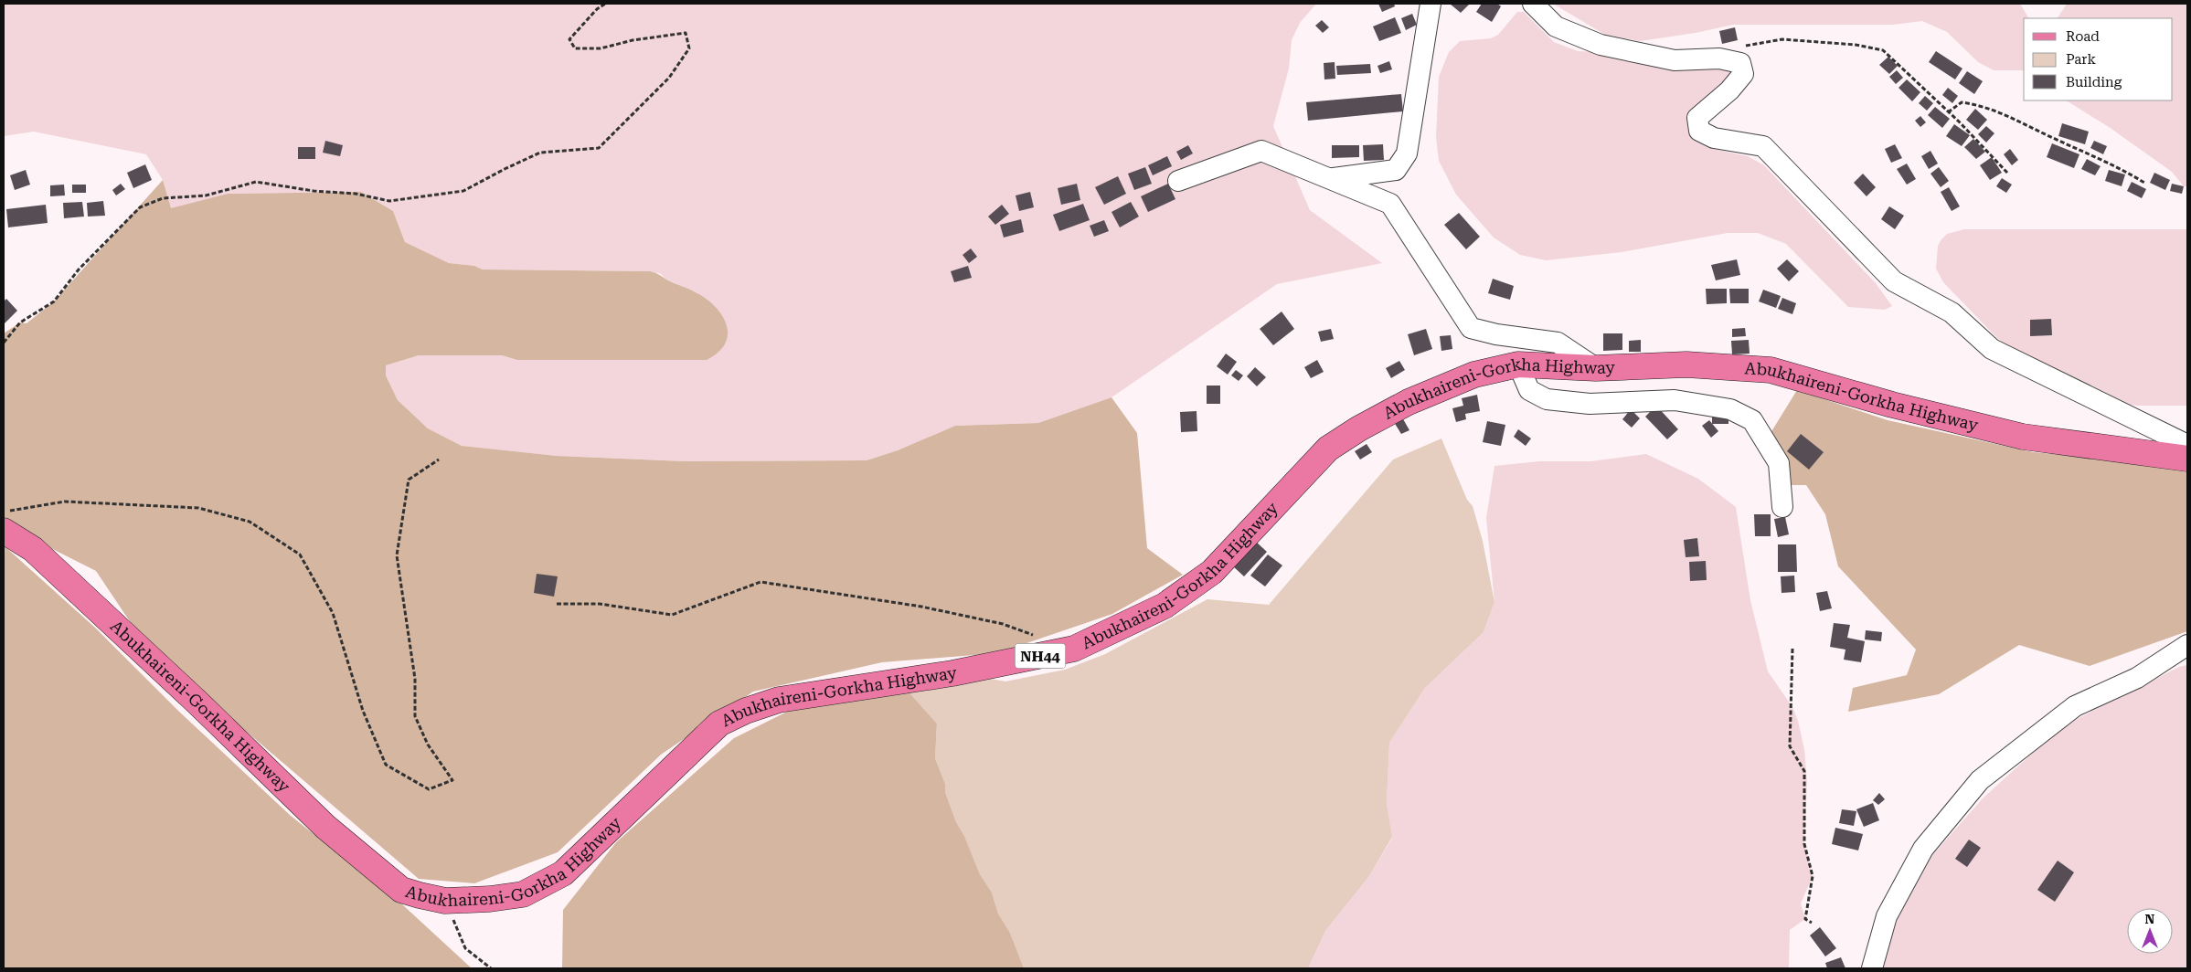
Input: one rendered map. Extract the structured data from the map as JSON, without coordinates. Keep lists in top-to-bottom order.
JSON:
{
  "streets": {
    "main road": ["Abukhaireni-Gorkha Highway", "NH44"]
  },
  "legend": ["Road", "Park", "Building"],
  "north": "top"
}
